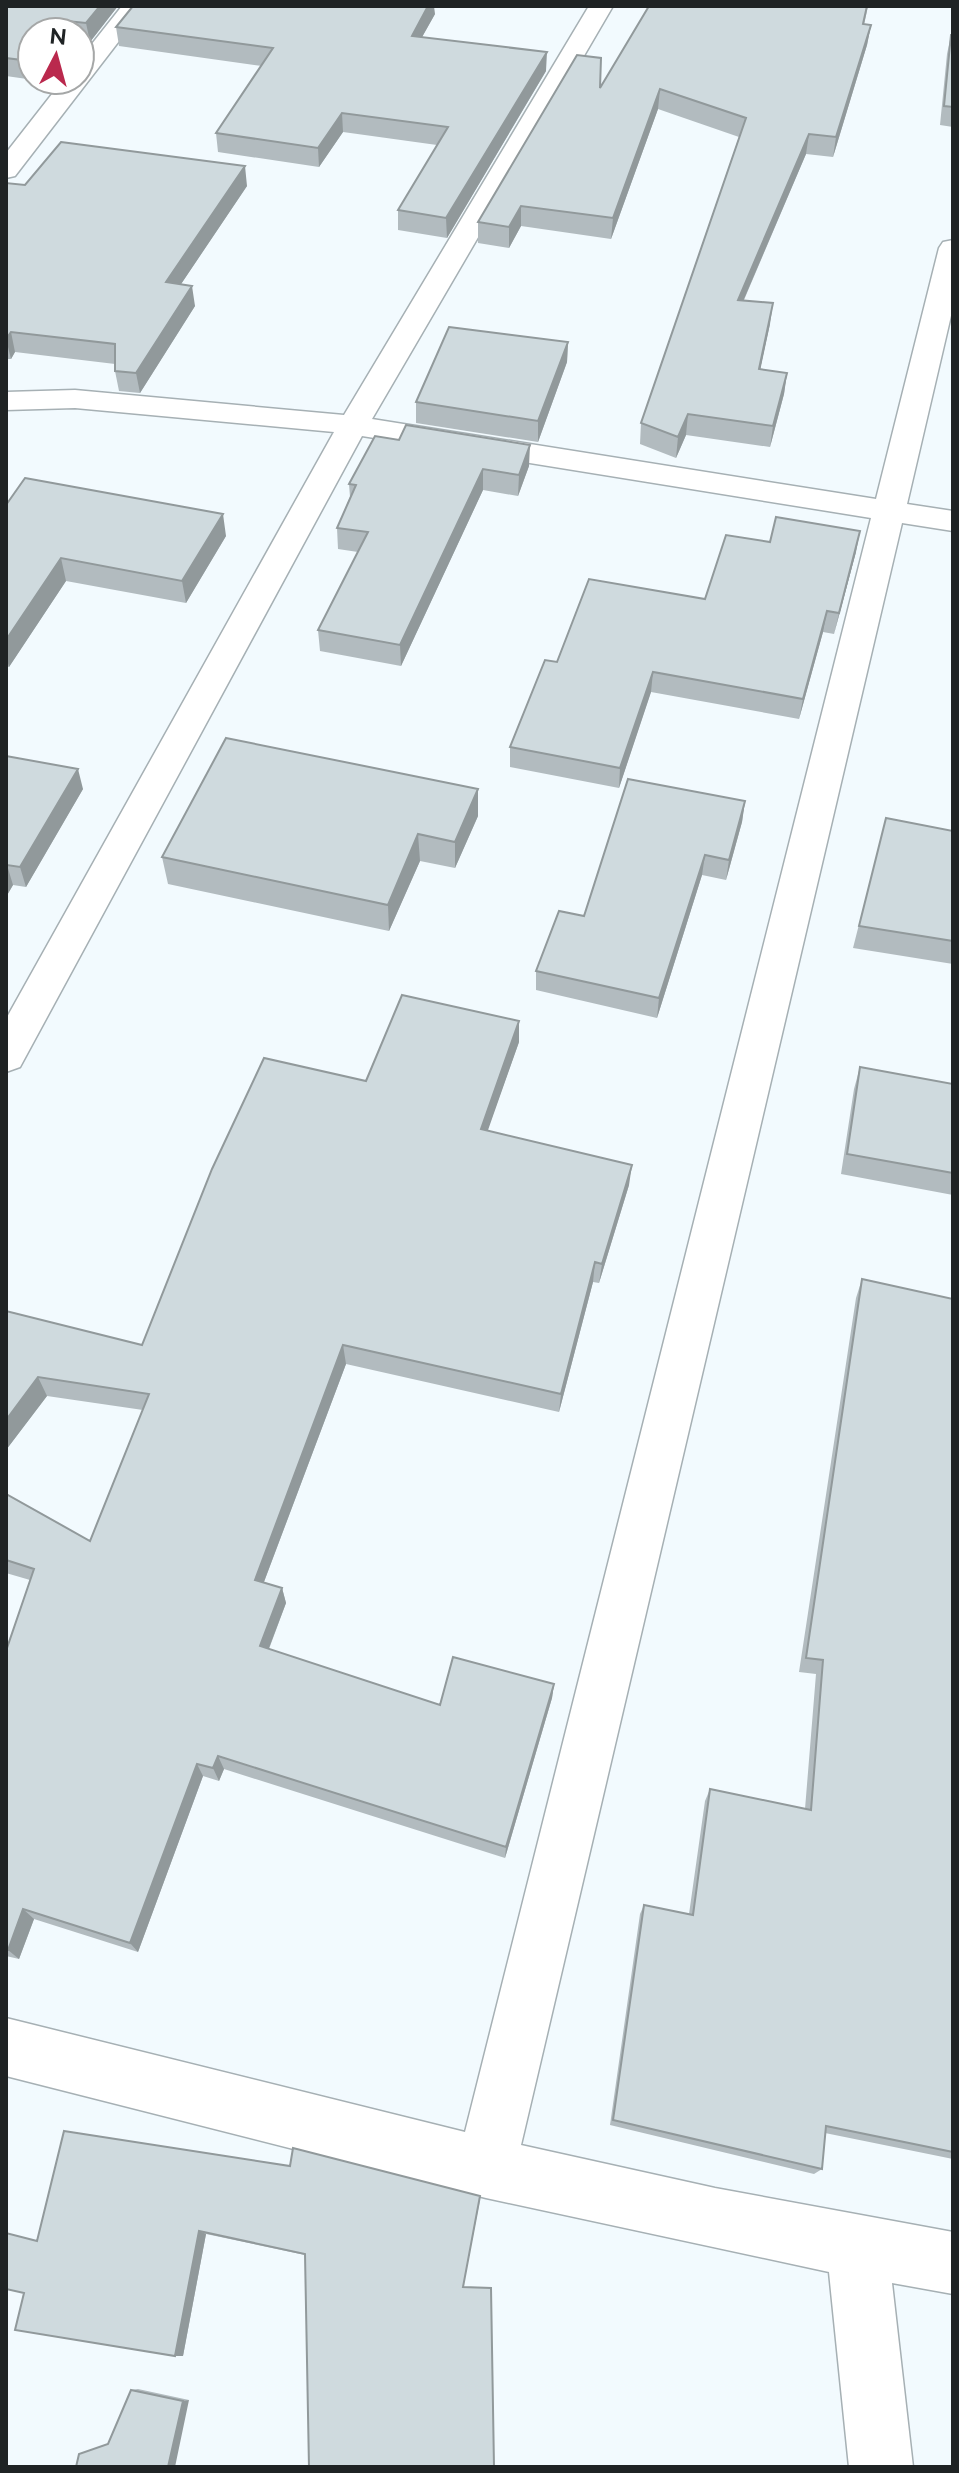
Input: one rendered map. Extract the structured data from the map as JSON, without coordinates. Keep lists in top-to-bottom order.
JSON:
{
  "north": "top"
}
